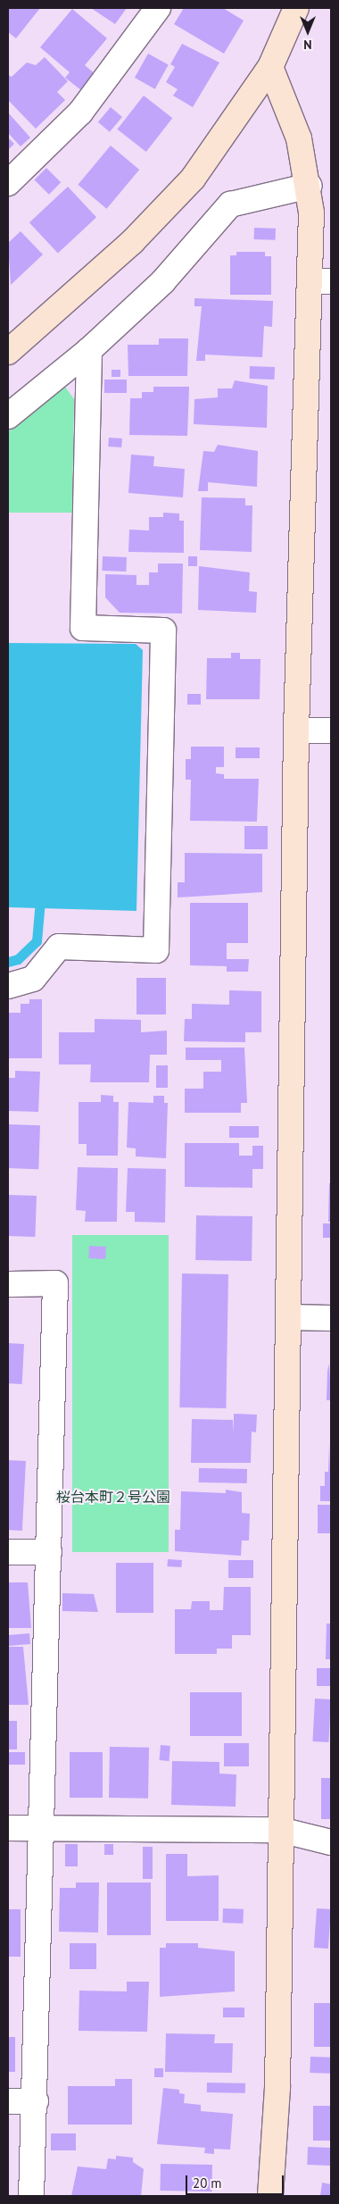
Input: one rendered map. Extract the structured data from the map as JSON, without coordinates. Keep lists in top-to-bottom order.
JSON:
{
  "parks": ["桜台本町２号公園"],
  "scale_bar": "20 m",
  "north": "bottom"
}
